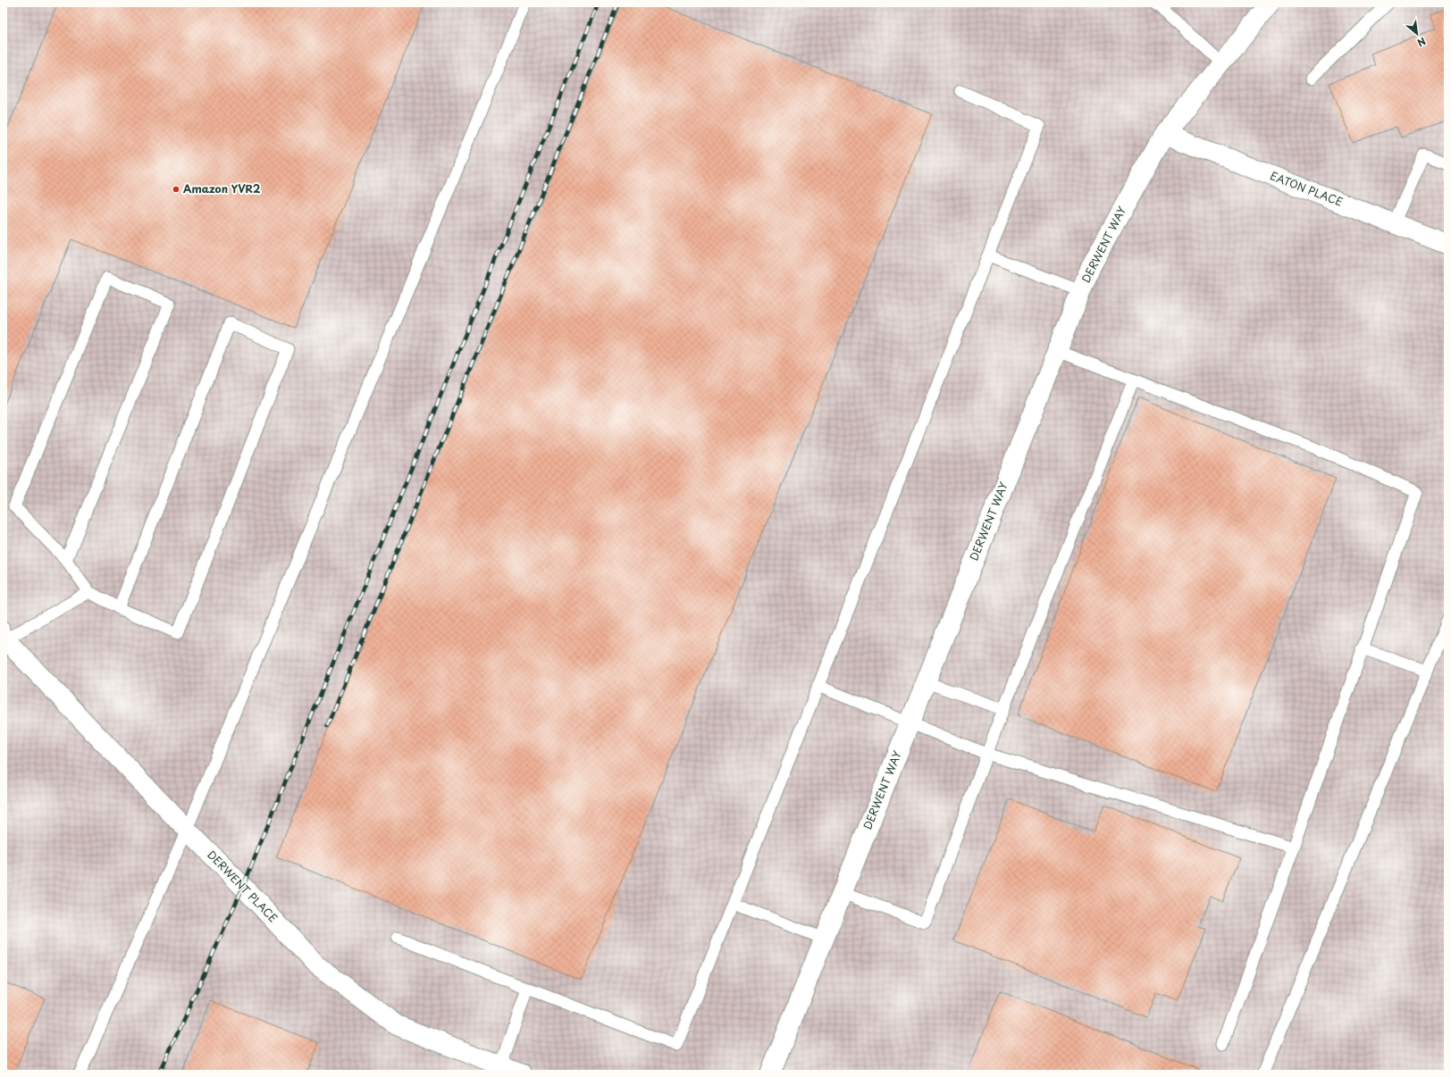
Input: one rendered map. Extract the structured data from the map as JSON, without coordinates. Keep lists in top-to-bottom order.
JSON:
{
  "streets": {
    "street": ["EATON PLACE", "DERWENT WAY", "DERWENT PLACE"]
  },
  "crossings": [
    ["EATON PLACE", "DERWENT WAY"]
  ],
  "places": ["Amazon YVR2"],
  "north": "bottom right"
}
